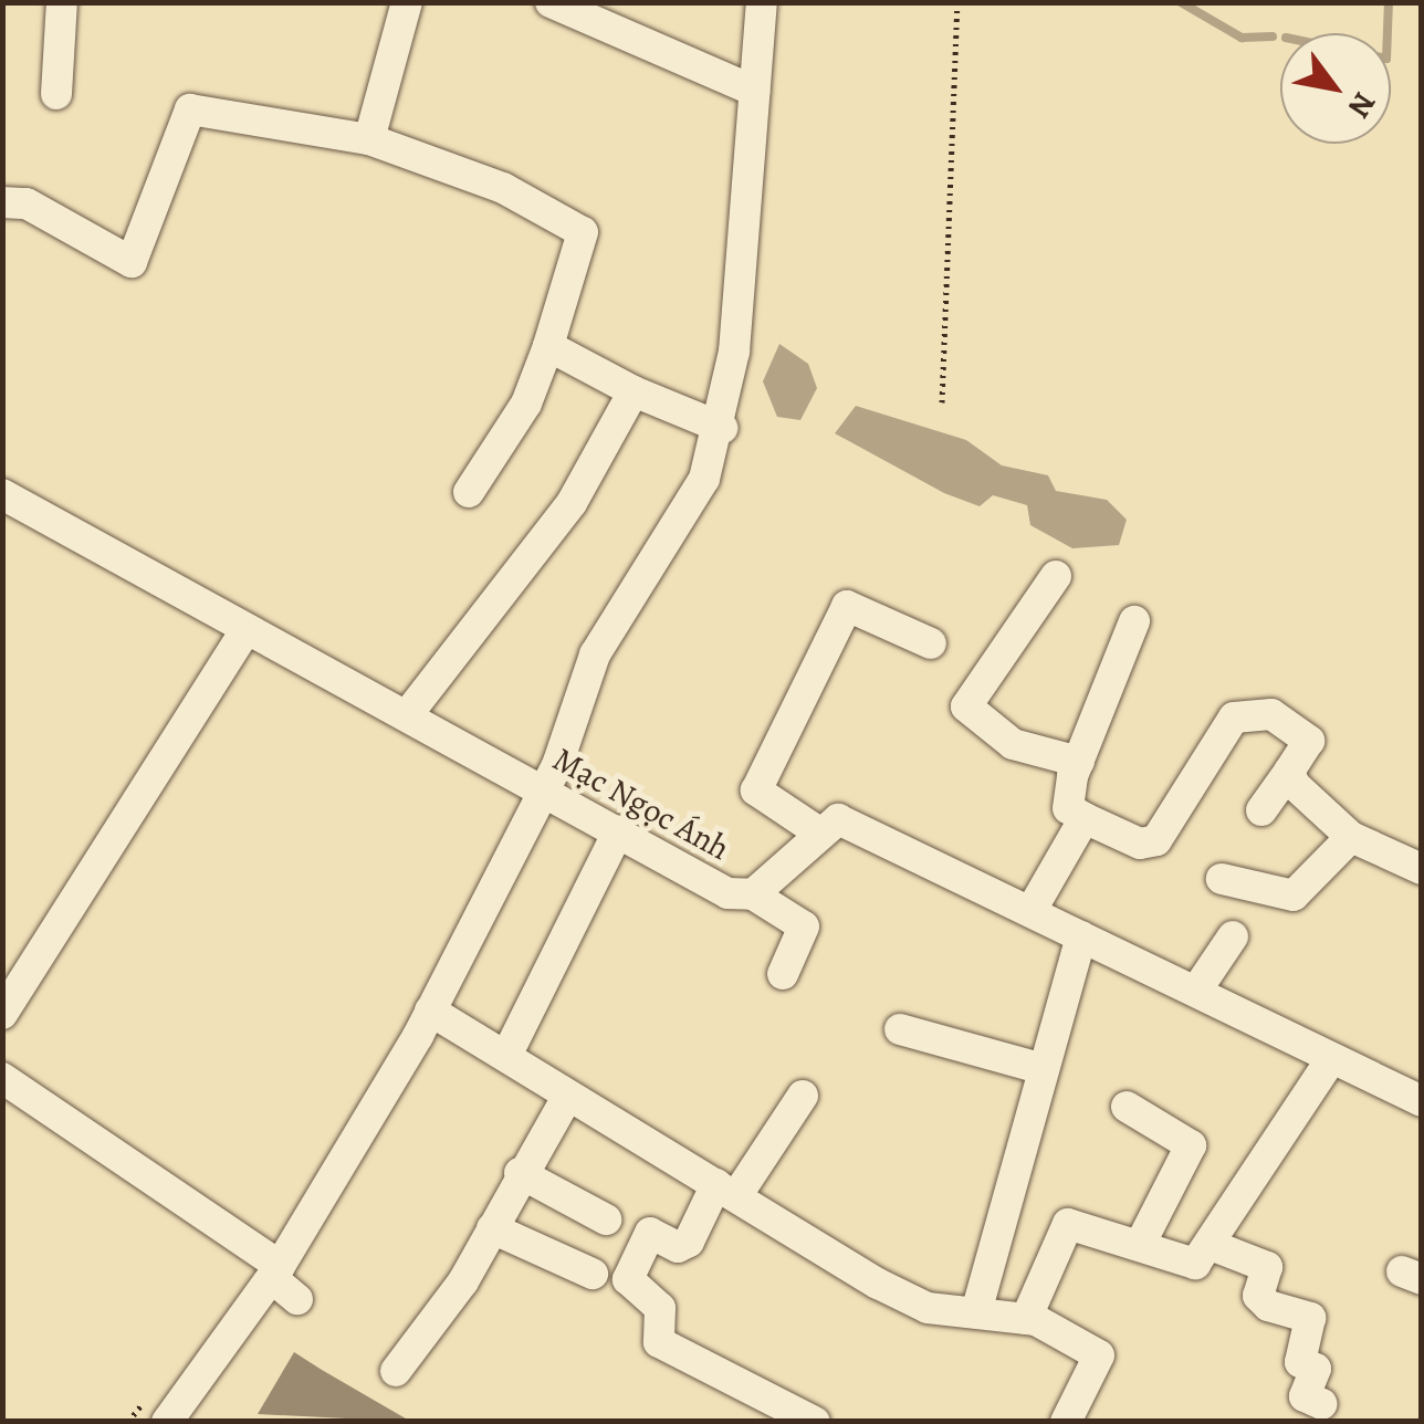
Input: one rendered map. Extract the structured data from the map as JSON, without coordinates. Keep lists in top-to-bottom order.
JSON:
{
  "streets": {
    "street": ["Mạc Ngọc Ánh"]
  },
  "north": "bottom right"
}
